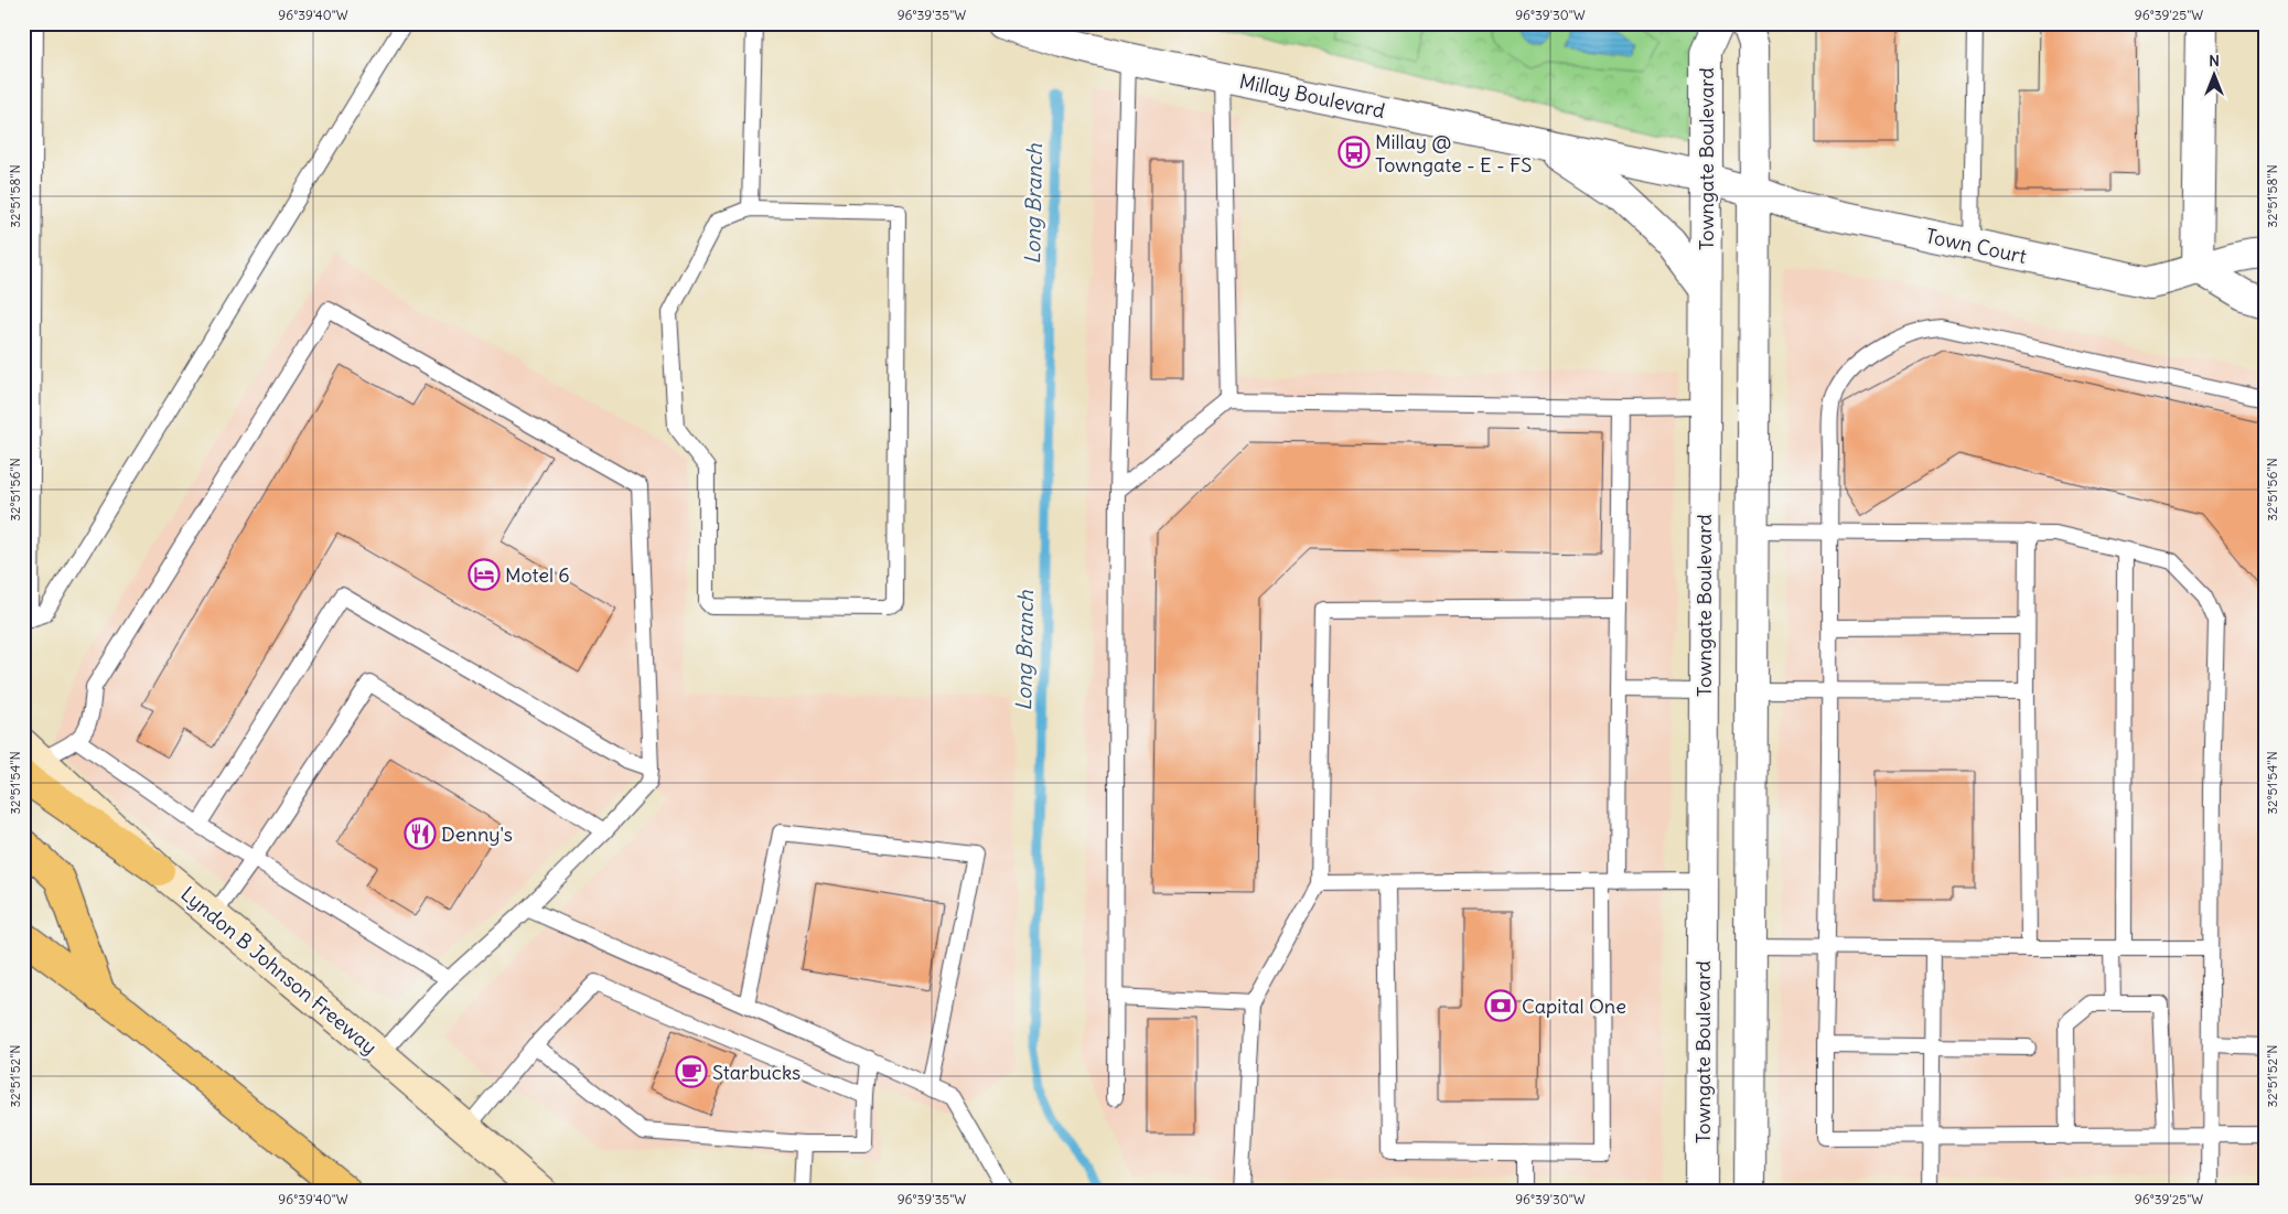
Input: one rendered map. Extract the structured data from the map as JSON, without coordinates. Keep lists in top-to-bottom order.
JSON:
{
  "streets": {
    "main road": ["Lyndon B Johnson Freeway"],
    "street": ["Millay Boulevard", "Towngate Boulevard", "Town Court"]
  },
  "crossings": [
    ["Millay Boulevard", "Towngate Boulevard"],
    ["Millay Boulevard", "Town Court"]
  ],
  "water": ["Long Branch"],
  "places": {
    "bus stop": ["Millay @ Towngate - E - FS"],
    "hotel": ["Motel 6"],
    "restaurant": ["Denny's"],
    "bank": ["Capital One"],
    "cafe": ["Starbucks"]
  },
  "north": "top",
  "coordinates": [
    "96°39'40\"W",
    "96°39'35\"W",
    "96°39'30\"W",
    "96°39'25\"W",
    "32°51'58\"N",
    "32°51'56\"N",
    "32°51'54\"N",
    "32°51'52\"N"
  ]
}
